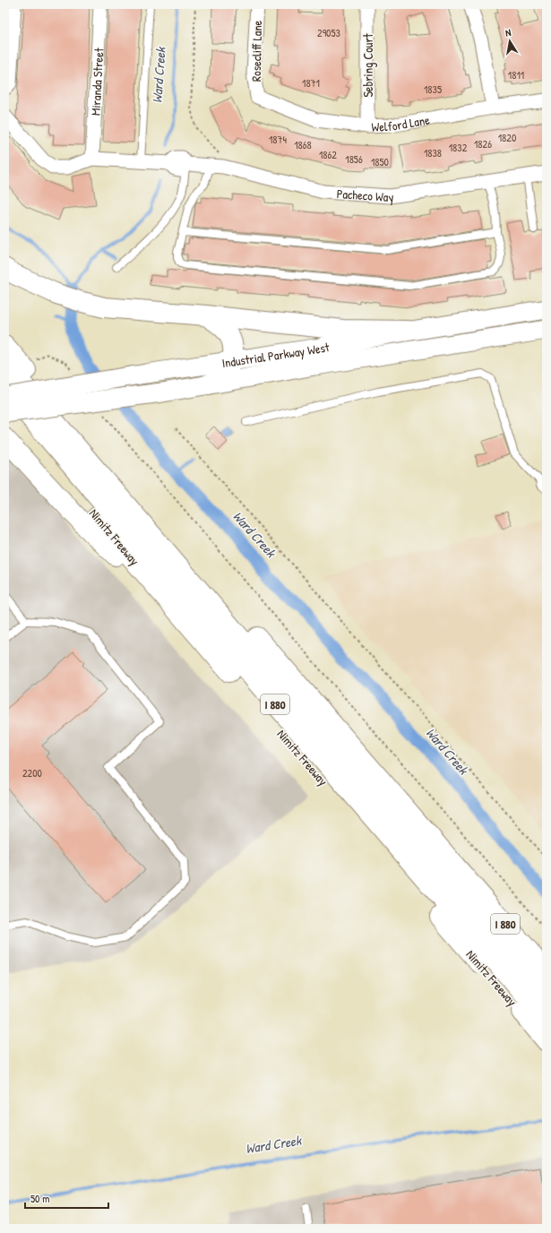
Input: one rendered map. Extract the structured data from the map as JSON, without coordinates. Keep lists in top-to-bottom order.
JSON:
{
  "streets": {
    "highway": ["Nimitz Freeway", "I 880"],
    "main road": ["Industrial Parkway West"],
    "street": [
      "Rosecliff Lane",
      "Sebring Court",
      "Miranda Street",
      "Welford Lane",
      "Pacheco Way"
    ]
  },
  "crossings": [
    ["Rosecliff Lane", "Welford Lane"],
    ["Sebring Court", "Welford Lane"],
    ["Miranda Street", "Pacheco Way"]
  ],
  "water": ["Ward Creek"],
  "house_numbers": [
    "29053",
    "1811",
    "1871",
    "1835",
    "1820",
    "1874",
    "1826",
    "1868",
    "1832",
    "1838",
    "1862",
    "1856",
    "1850",
    "2200"
  ],
  "scale_bar": "50 m",
  "north": "top"
}
